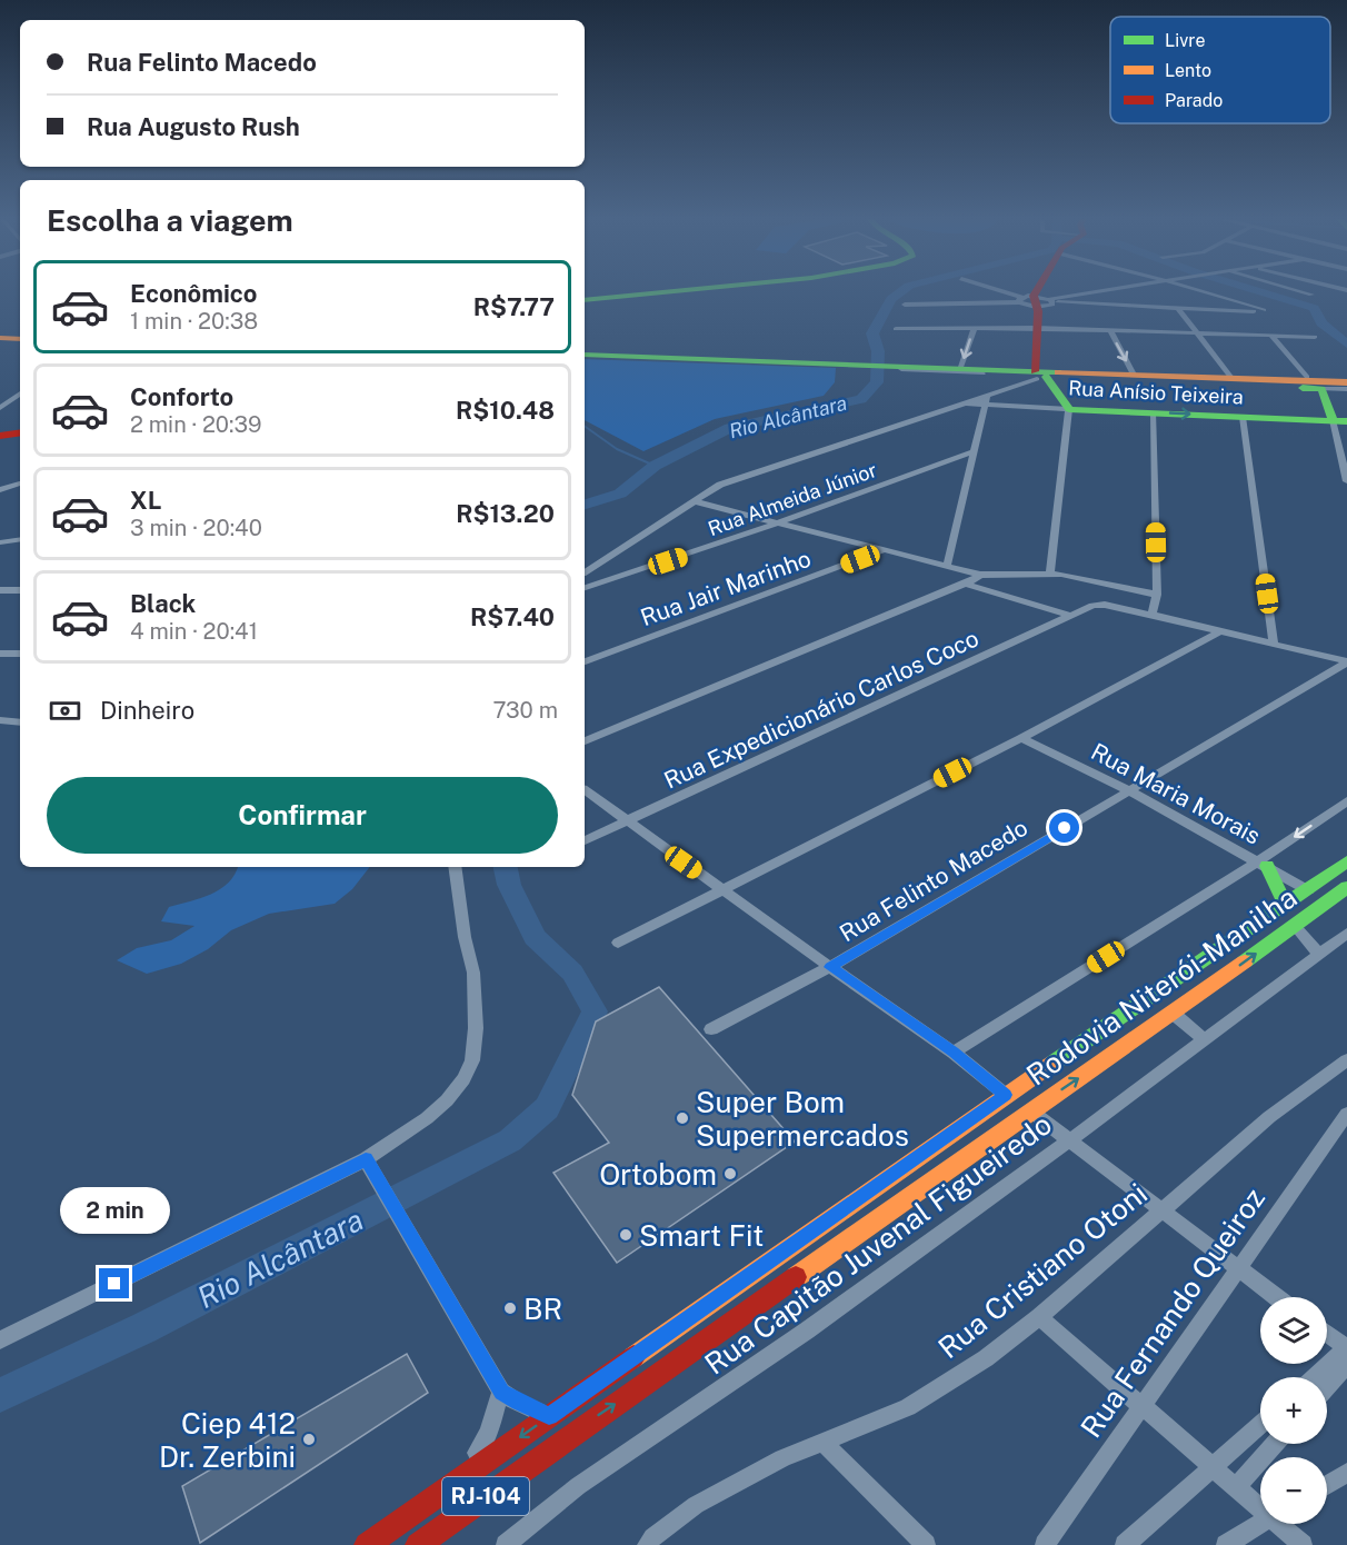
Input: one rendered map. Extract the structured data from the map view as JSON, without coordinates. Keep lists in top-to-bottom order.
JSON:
{
  "streets": {
    "main road": ["Rua Anísio Teixeira", "Rodovia Niterói-Manilha", "RJ-104"],
    "street": [
      "Rua Almeida Júnior",
      "Rua Jair Marinho",
      "Rua Expedicionário Carlos Coco",
      "Rua Maria Morais",
      "Rua Felinto Macedo",
      "Rua Capitão Juvenal Figueiredo",
      "Rua Cristiano Otoni",
      "Rua Fernando Queiroz"
    ]
  },
  "crossings": [
    ["Rua Maria Morais", "Rua Felinto Macedo"],
    ["Rua Maria Morais", "Rodovia Niterói-Manilha"]
  ],
  "water": ["Rio Alcântara"],
  "places": [
    "Super Bom Supermercados",
    "Ortobom",
    "Smart Fit",
    "BR",
    "Ciep 412 Dr. Zerbini"
  ],
  "legend": ["Livre", "Lento", "Parado"],
  "page": {
    "banner": ["Rua Felinto Macedo", "Rua Augusto Rush"],
    "heading": "Escolha a viagem",
    "list": [
      {
        "name": "Econômico",
        "note": "1 min · 20:38",
        "value": "R$7.77"
      },
      {
        "name": "Conforto",
        "note": "2 min · 20:39",
        "value": "R$10.48"
      },
      {
        "name": "XL",
        "note": "3 min · 20:40",
        "value": "R$13.20"
      },
      {
        "name": "Black",
        "note": "4 min · 20:41",
        "value": "R$7.40"
      }
    ],
    "pay": ["Dinheiro", "730 m"],
    "buttons": "Confirmar",
    "bubble": "2 min",
    "map_buttons": ["+", "−"]
  }
}
